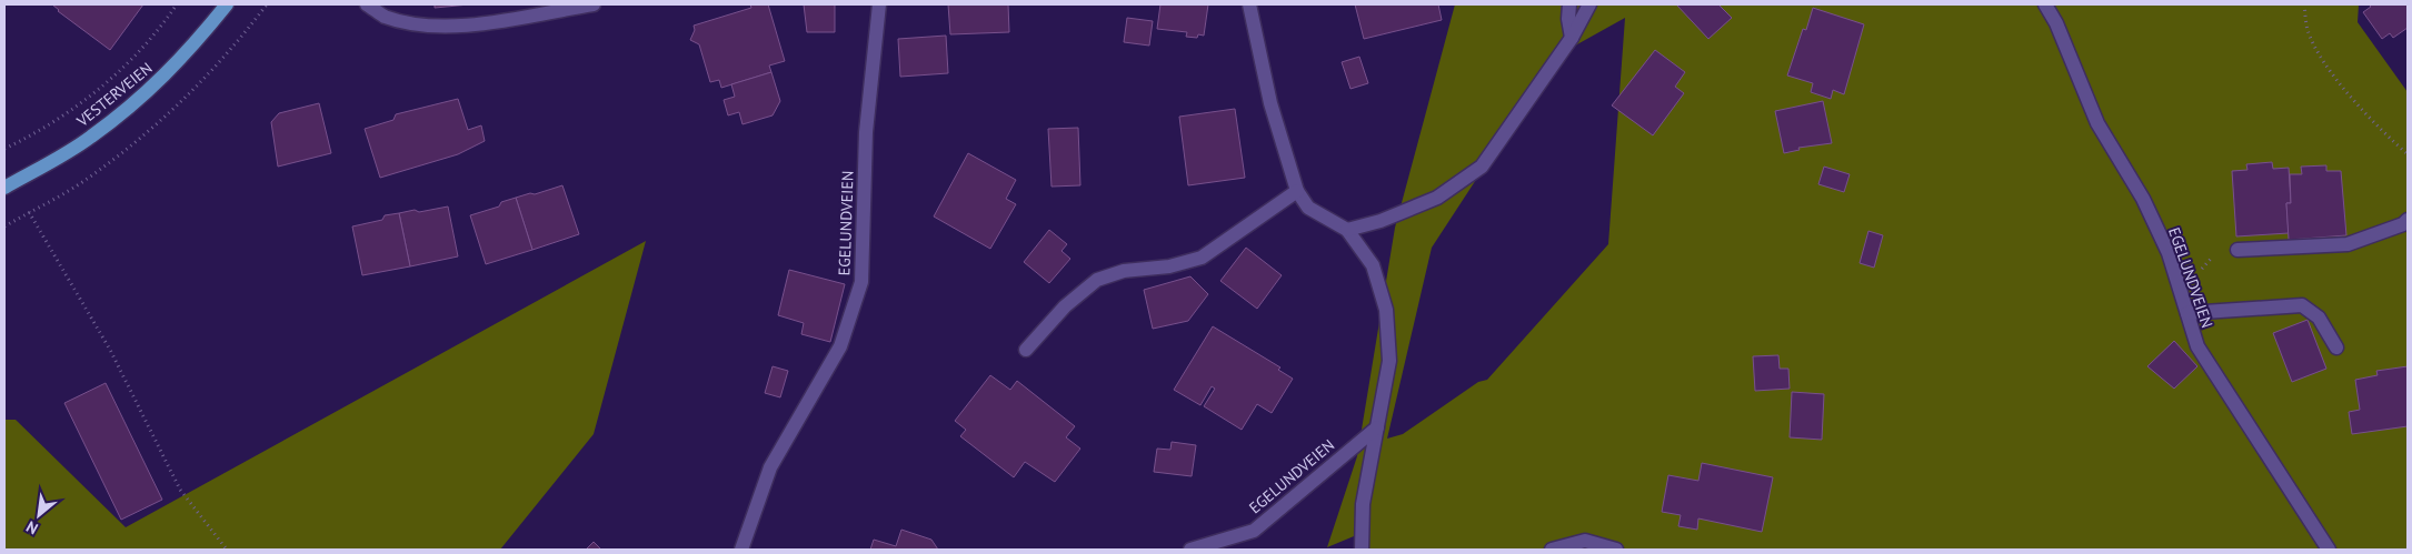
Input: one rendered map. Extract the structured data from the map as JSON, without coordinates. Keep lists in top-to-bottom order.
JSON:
{
  "streets": {
    "main road": ["VESTERVEIEN"],
    "street": ["EGELUNDVEIEN"]
  },
  "north": "bottom left"
}
